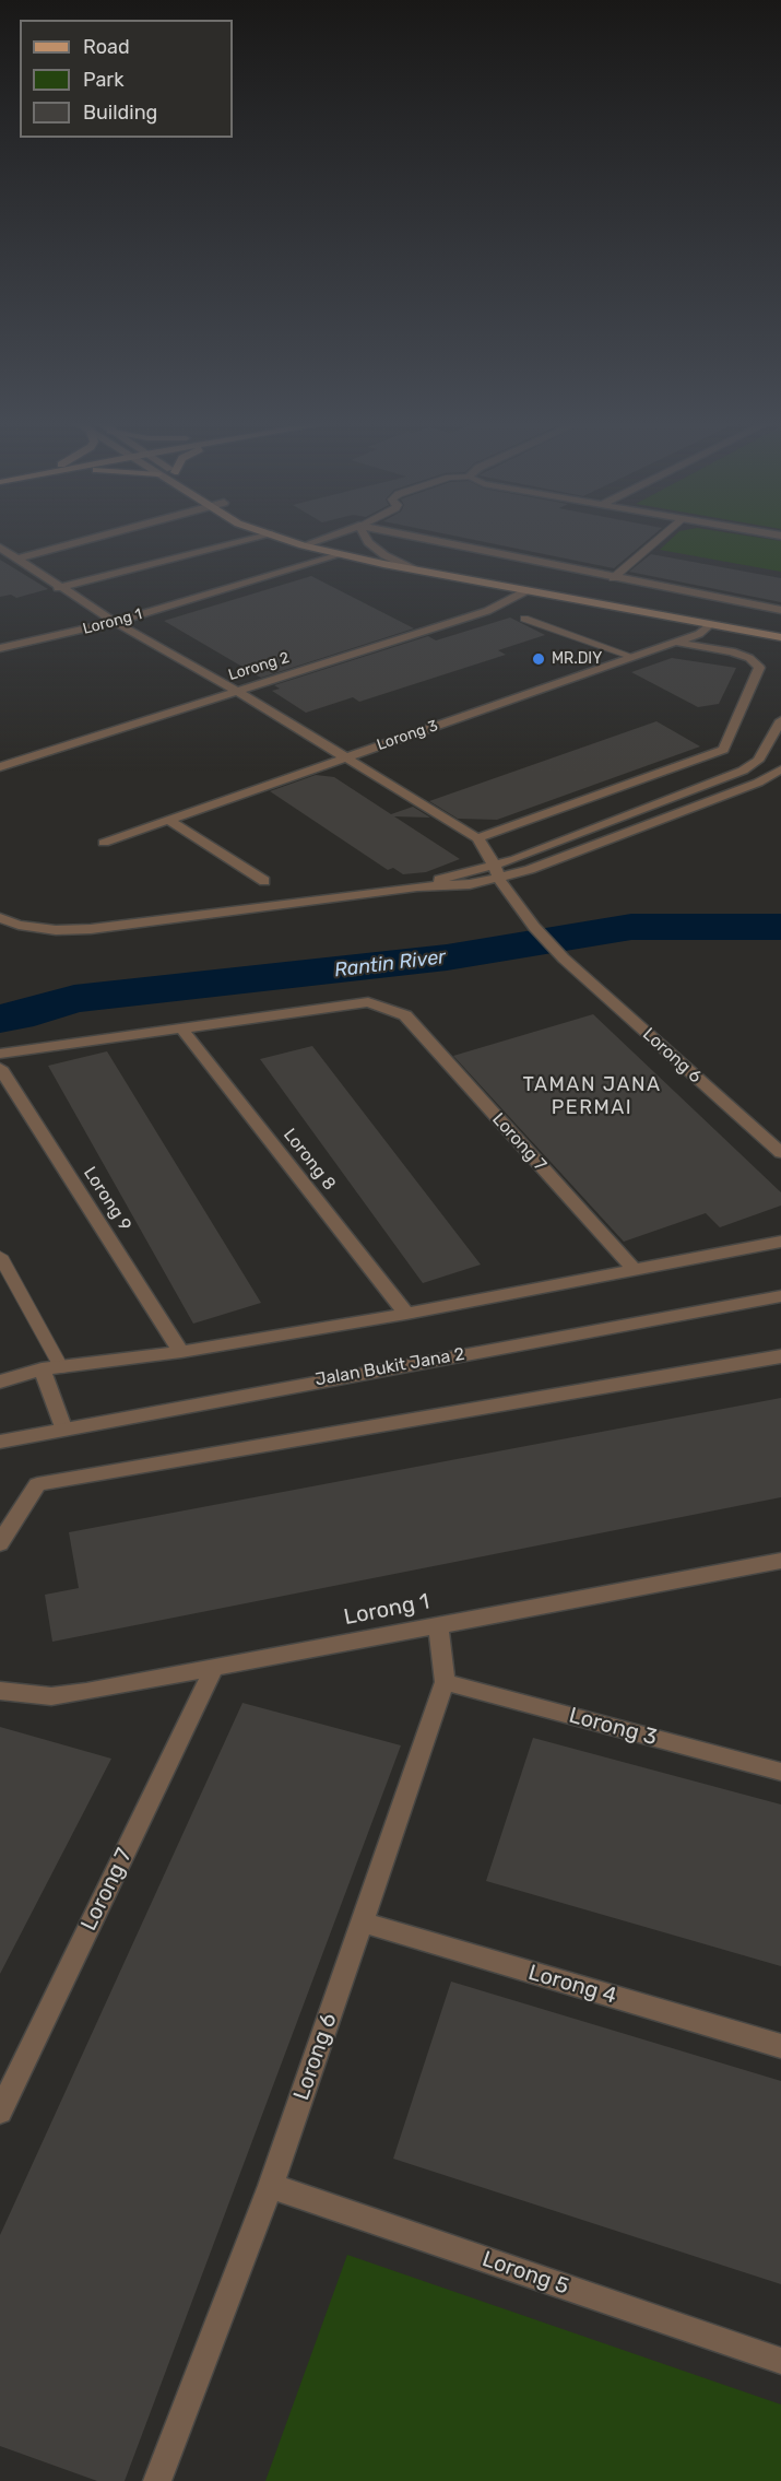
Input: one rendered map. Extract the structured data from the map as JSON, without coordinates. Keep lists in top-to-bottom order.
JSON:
{
  "streets": {
    "street": [
      "Lorong 1",
      "Lorong 2",
      "Lorong 3",
      "Lorong 6",
      "Lorong 7",
      "Lorong 8",
      "Lorong 9",
      "Jalan Bukit Jana 2",
      "Lorong 4",
      "Lorong 5"
    ]
  },
  "crossings": [
    ["Lorong 1", "Lorong 6"],
    ["Lorong 1", "Lorong 7"],
    ["Lorong 3", "Lorong 6"],
    ["Lorong 6", "Lorong 4"],
    ["Lorong 6", "Lorong 5"],
    ["Lorong 7", "Lorong 8"]
  ],
  "districts": ["TAMAN JANA PERMAI"],
  "water": ["Rantin River"],
  "places": ["MR.DIY"],
  "legend": ["Road", "Park", "Building"]
}
